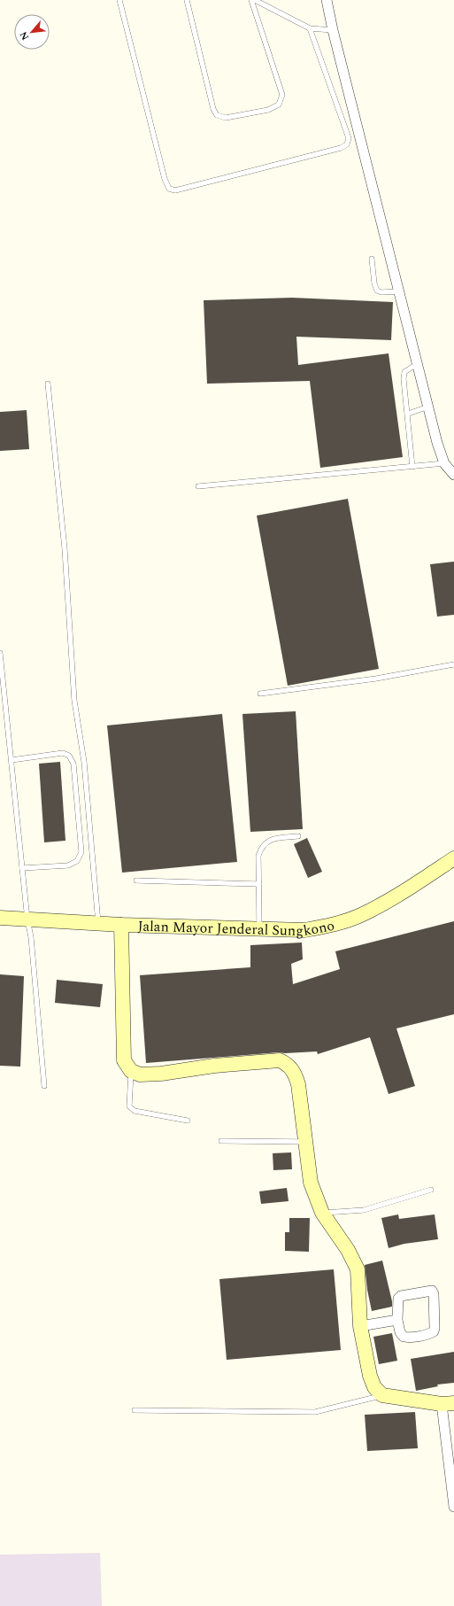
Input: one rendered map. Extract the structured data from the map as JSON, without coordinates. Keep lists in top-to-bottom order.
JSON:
{
  "streets": {
    "street": ["Jalan Mayor Jenderal Sungkono"]
  },
  "north": "bottom left"
}
